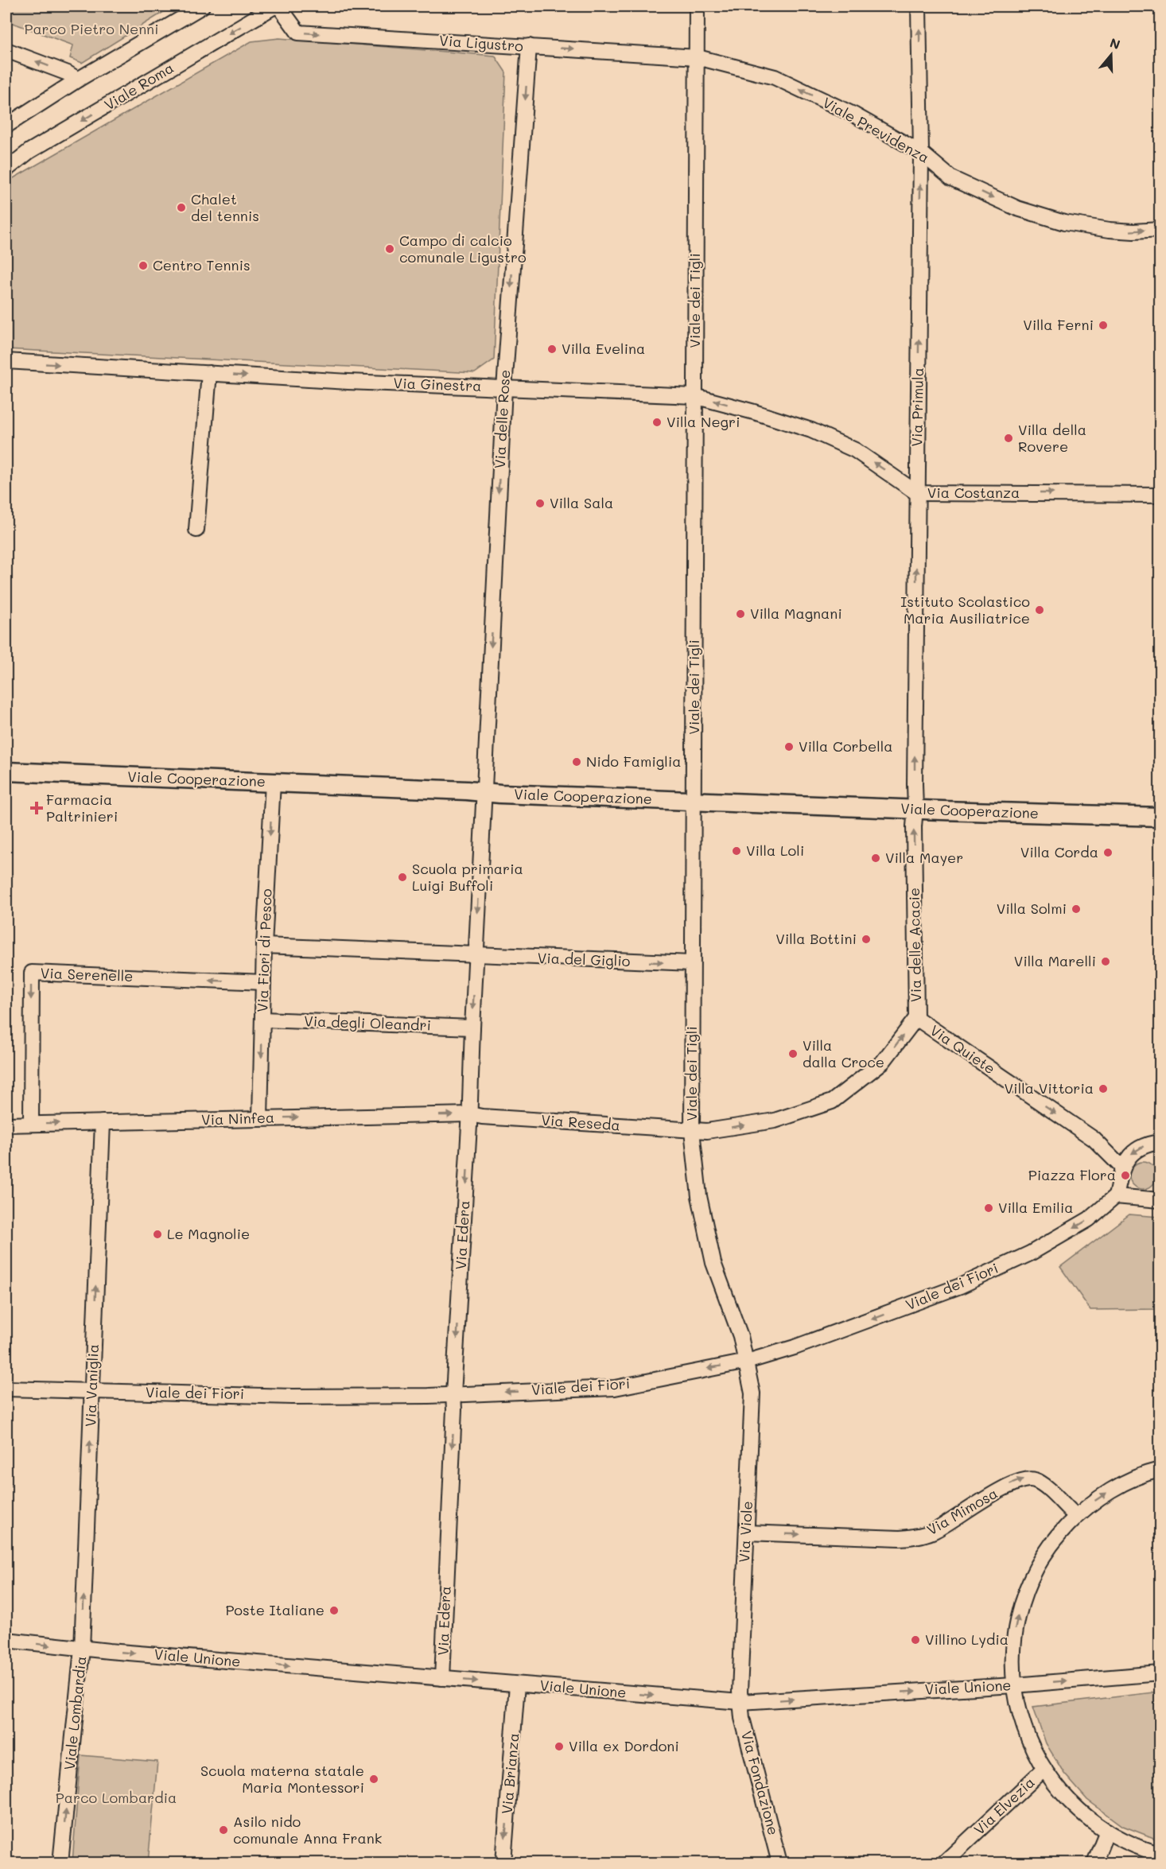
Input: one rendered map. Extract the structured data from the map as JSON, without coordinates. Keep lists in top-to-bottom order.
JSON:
{
  "streets": {
    "street": [
      "Via Ligustro",
      "Viale Roma",
      "Viale Previdenza",
      "Viale dei Tigli",
      "Via Ginestra",
      "Via Primula",
      "Via delle Rose",
      "Via Costanza",
      "Viale Cooperazione",
      "Via delle Acacie",
      "Via Fiori di Pesco",
      "Via del Giglio",
      "Via Serenelle",
      "Via degli Oleandri",
      "Via Quiete",
      "Via Ninfea",
      "Via Reseda",
      "Via Edera",
      "Viale dei Fiori",
      "Via Vaniglia",
      "Via Mimosa",
      "Via Viole",
      "Viale Unione",
      "Viale Lombardia",
      "Via Brianza",
      "Via Fondazione",
      "Via Elvezia"
    ]
  },
  "crossings": [
    ["Via Ligustro", "Viale Previdenza"],
    ["Via Ligustro", "Viale dei Tigli"],
    ["Via Ligustro", "Via delle Rose"],
    ["Viale Previdenza", "Viale dei Tigli"],
    ["Viale Previdenza", "Via Primula"],
    ["Viale dei Tigli", "Via Ginestra"],
    ["Viale dei Tigli", "Via Costanza"],
    ["Viale dei Tigli", "Viale Cooperazione"],
    ["Viale dei Tigli", "Via delle Acacie"],
    ["Viale dei Tigli", "Via del Giglio"],
    ["Viale dei Tigli", "Via Reseda"],
    ["Viale dei Tigli", "Viale dei Fiori"],
    ["Viale dei Tigli", "Via Viole"],
    ["Via Ginestra", "Via delle Rose"],
    ["Via Ginestra", "Via Costanza"],
    ["Via Primula", "Via Costanza"],
    ["Via Primula", "Viale Cooperazione"],
    ["Via Primula", "Via delle Acacie"],
    ["Via delle Rose", "Viale Cooperazione"],
    ["Via delle Rose", "Via Edera"],
    ["Viale Cooperazione", "Via delle Acacie"],
    ["Viale Cooperazione", "Via Fiori di Pesco"],
    ["Viale Cooperazione", "Via Edera"],
    ["Via delle Acacie", "Via Quiete"],
    ["Via delle Acacie", "Via Reseda"],
    ["Via Fiori di Pesco", "Via del Giglio"],
    ["Via Fiori di Pesco", "Via Serenelle"],
    ["Via Fiori di Pesco", "Via degli Oleandri"],
    ["Via Fiori di Pesco", "Via Ninfea"],
    ["Via del Giglio", "Via Edera"],
    ["Via Serenelle", "Via Ninfea"],
    ["Via degli Oleandri", "Via Edera"],
    ["Via Ninfea", "Via Reseda"],
    ["Via Ninfea", "Via Edera"],
    ["Via Ninfea", "Via Vaniglia"],
    ["Via Reseda", "Via Edera"],
    ["Via Edera", "Viale dei Fiori"],
    ["Via Edera", "Viale Unione"],
    ["Viale dei Fiori", "Via Vaniglia"],
    ["Viale dei Fiori", "Via Viole"],
    ["Via Vaniglia", "Viale Unione"],
    ["Via Vaniglia", "Viale Lombardia"],
    ["Via Mimosa", "Via Viole"],
    ["Via Viole", "Viale Unione"],
    ["Via Viole", "Via Fondazione"],
    ["Viale Unione", "Viale Lombardia"],
    ["Viale Unione", "Via Brianza"],
    ["Viale Unione", "Via Fondazione"]
  ],
  "one_way": [
    "Via Ligustro",
    "Via Ginestra",
    "Via Primula",
    "Via delle Rose",
    "Via delle Acacie",
    "Via Fiori di Pesco",
    "Via del Giglio",
    "Via Quiete",
    "Via Ninfea",
    "Via Edera",
    "Viale dei Fiori",
    "Via Vaniglia",
    "Via Mimosa",
    "Viale Unione",
    "Viale Lombardia",
    "Via Brianza"
  ],
  "parks": ["Parco Pietro Nenni", "Parco Lombardia"],
  "places": {
    "other": [
      "Chalet del tennis",
      "Campo di calcio comunale Ligustro",
      "Centro Tennis",
      "Villa Ferni",
      "Villa Evelina",
      "Villa Negri",
      "Villa della Rovere",
      "Villa Sala",
      "Istituto Scolastico Maria Ausiliatrice",
      "Villa Magnani",
      "Villa Corbella",
      "Nido Famiglia",
      "Villa Loli",
      "Villa Corda",
      "Villa Mayer",
      "Scuola primaria Luigi Buffoli",
      "Villa Solmi",
      "Villa Bottini",
      "Villa Marelli",
      "Villa dalla Croce",
      "Villa Vittoria",
      "Piazza Flora",
      "Villa Emilia",
      "Le Magnolie",
      "Poste Italiane",
      "Villino Lydia",
      "Villa ex Dordoni",
      "Scuola materna statale Maria Montessori",
      "Asilo nido comunale Anna Frank"
    ],
    "health": ["Farmacia Paltrinieri"]
  },
  "north": "top"
}
